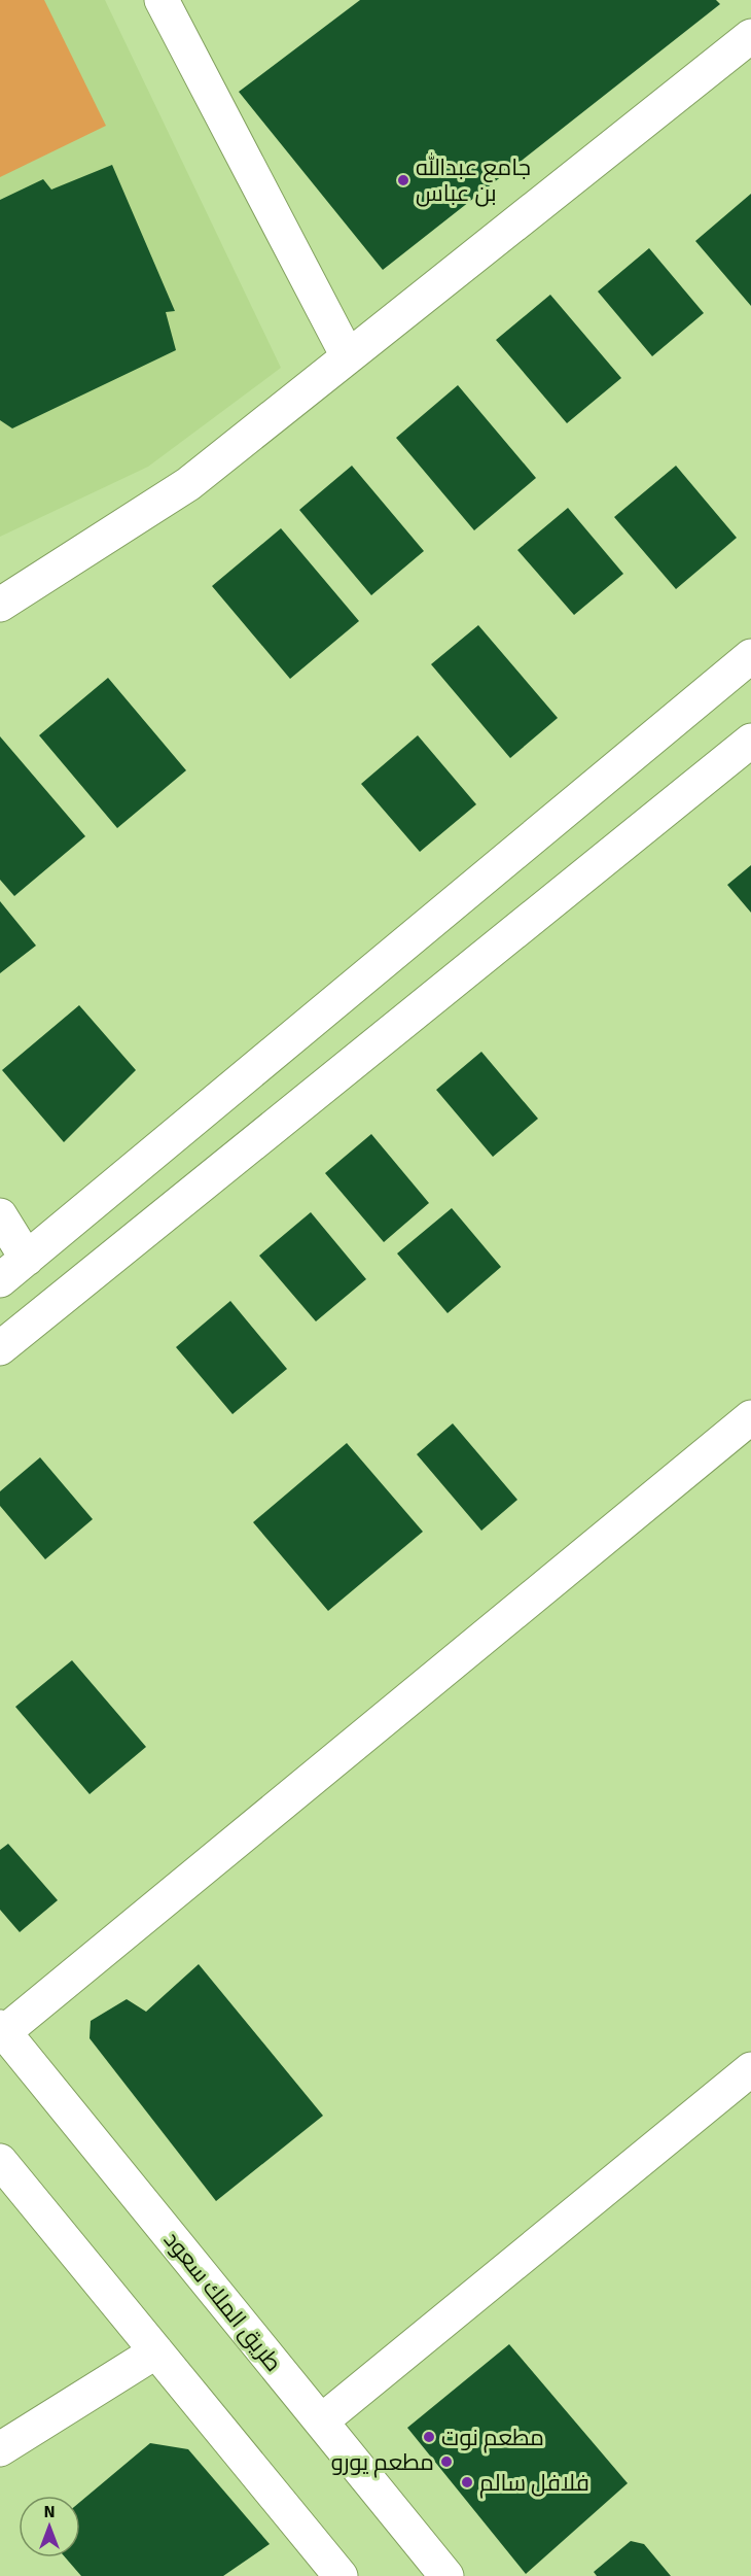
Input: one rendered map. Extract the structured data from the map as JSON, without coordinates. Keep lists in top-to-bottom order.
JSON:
{
  "streets": {
    "street": ["طريق الملك سعود"]
  },
  "places": [
    "جامع عبدالله بن عباس",
    "مطعم نوت",
    "مطعم يورو",
    "فلافل سالم"
  ],
  "north": "top"
}
